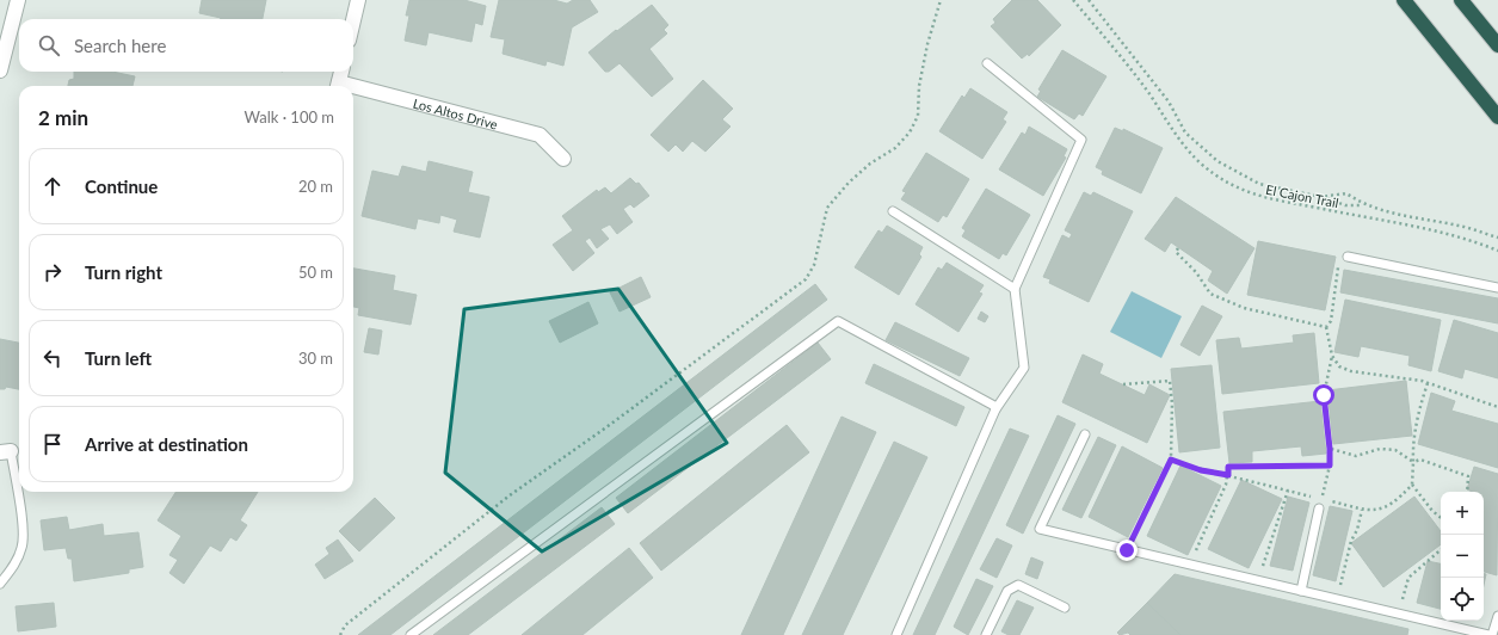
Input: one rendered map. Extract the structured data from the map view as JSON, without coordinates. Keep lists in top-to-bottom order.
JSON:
{
  "streets": {
    "street": ["Los Altos Drive"],
    "path": ["El Cajon Trail"]
  },
  "page": {
    "search": "Search here",
    "heading": ["2 min", "Walk · 100 m"],
    "list": [
      ["Continue", "20 m"],
      ["Turn right", "50 m"],
      ["Turn left", "30 m"],
      "Arrive at destination"
    ],
    "map_buttons": ["+", "−"]
  }
}
